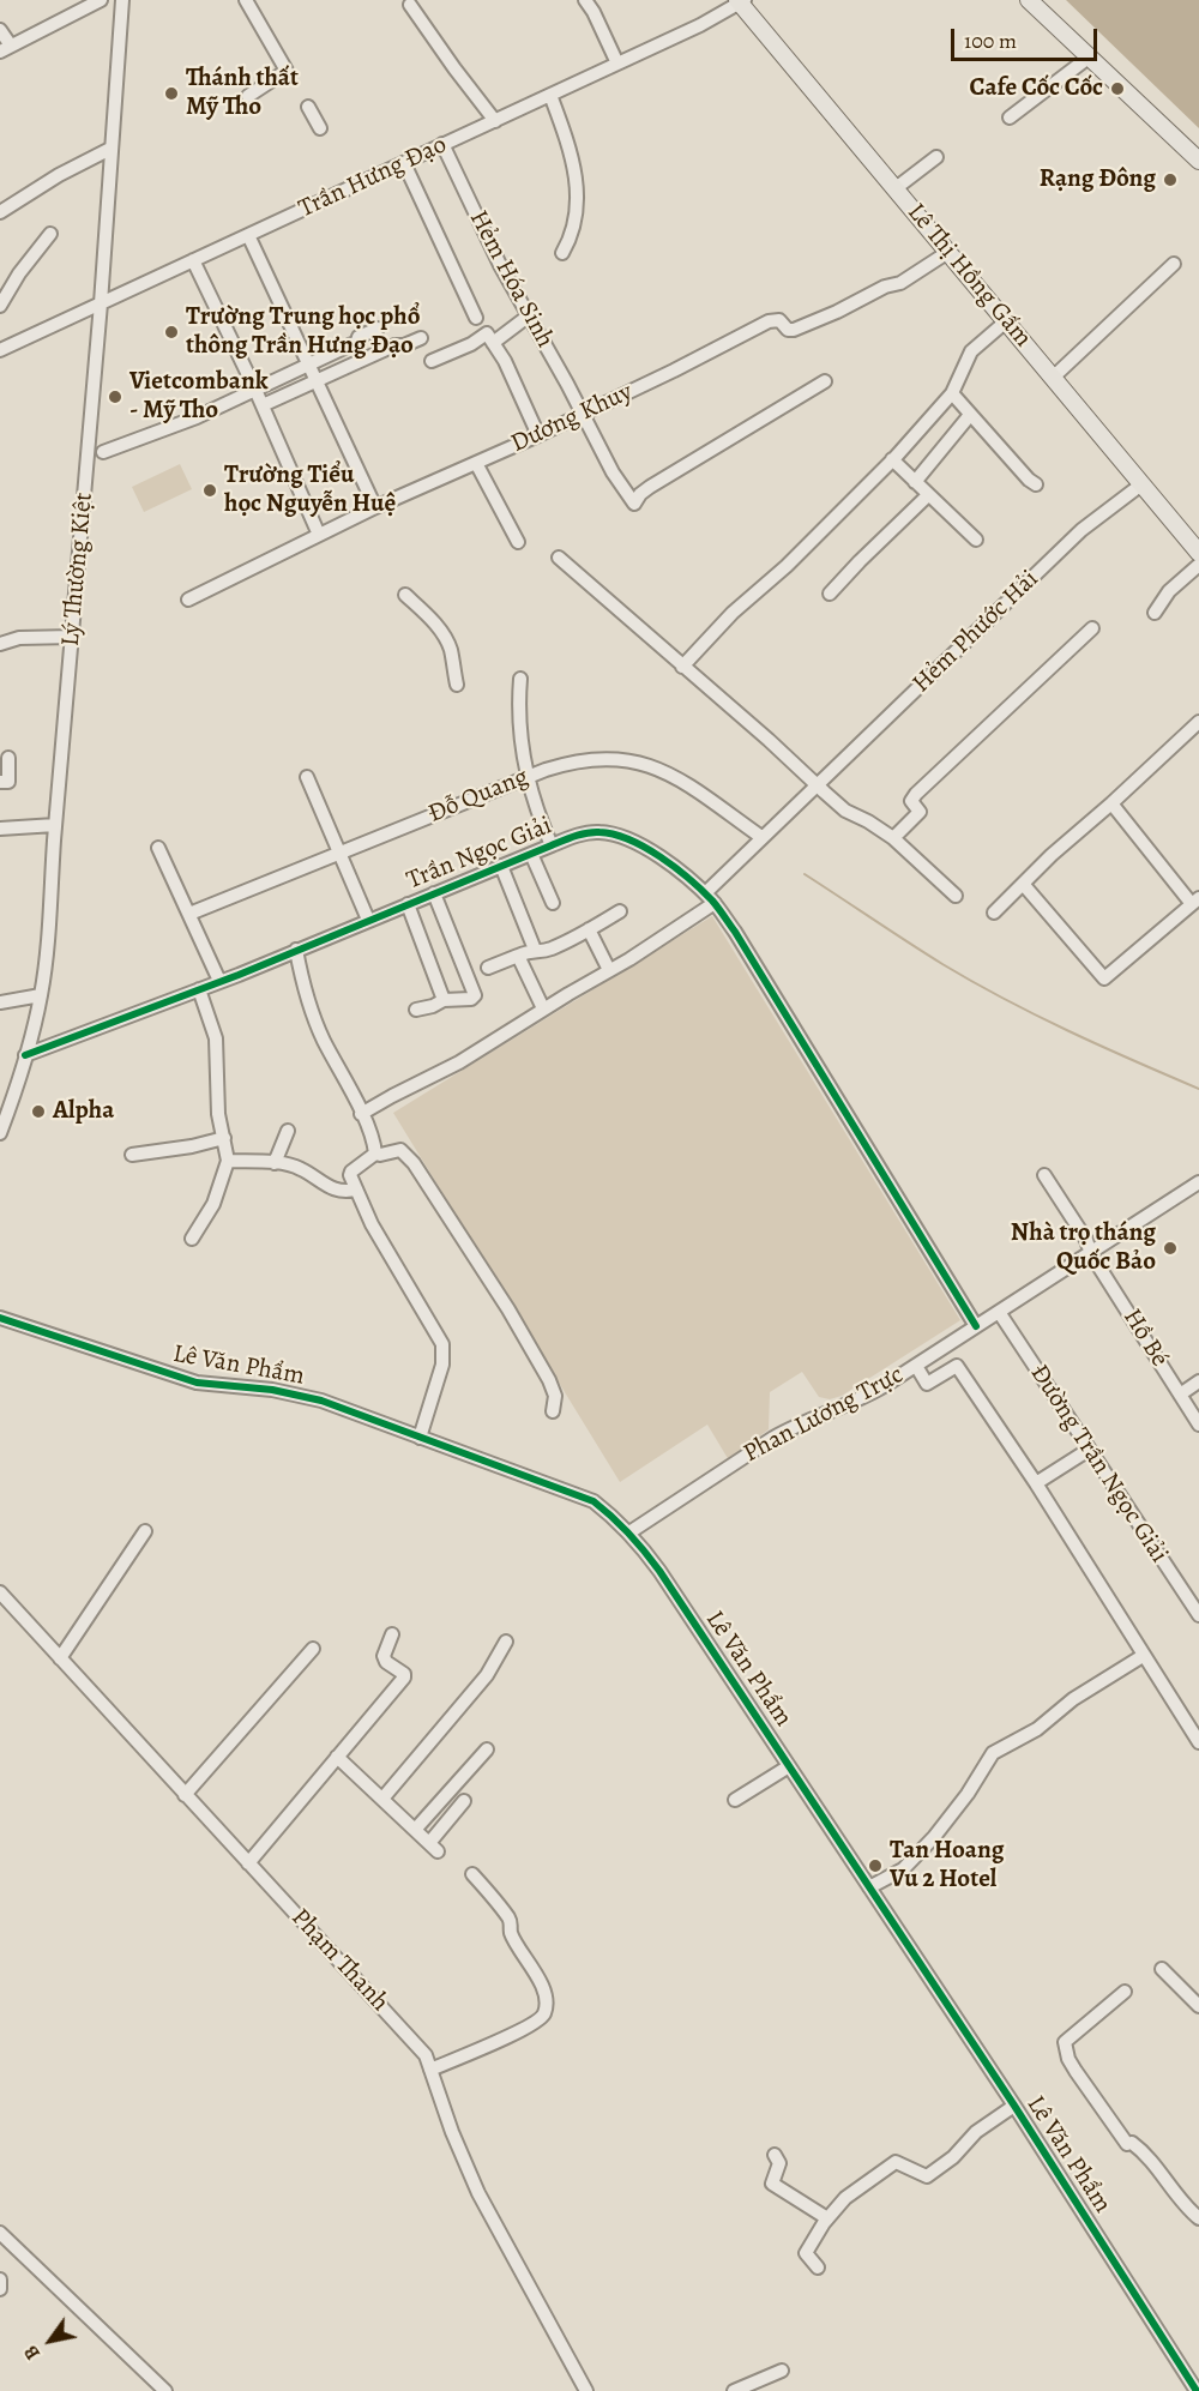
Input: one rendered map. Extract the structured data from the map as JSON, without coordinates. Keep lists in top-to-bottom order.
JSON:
{
  "streets": {
    "main road": ["Lê Thị Hồng Gấm"],
    "street": [
      "Trần Hưng Đạo",
      "Hẻm Hóa Sinh",
      "Dương Khuy",
      "Lý Thường Kiệt",
      "Hẻm Phước Hải",
      "Đỗ Quang",
      "Trần Ngọc Giải",
      "Hồ Bé",
      "Lê Văn Phẩm",
      "Phan Lương Trực",
      "Đường Trần Ngọc Giải",
      "Phạm Thanh"
    ]
  },
  "crossings": [
    ["Trần Hưng Đạo", "Lê Thị Hồng Gấm"],
    ["Trần Hưng Đạo", "Hẻm Hóa Sinh"],
    ["Trần Hưng Đạo", "Lý Thường Kiệt"],
    ["Lê Thị Hồng Gấm", "Dương Khuy"],
    ["Lê Thị Hồng Gấm", "Hẻm Phước Hải"],
    ["Hẻm Hóa Sinh", "Dương Khuy"],
    ["Lý Thường Kiệt", "Trần Ngọc Giải"],
    ["Hẻm Phước Hải", "Đỗ Quang"],
    ["Hẻm Phước Hải", "Trần Ngọc Giải"],
    ["Trần Ngọc Giải", "Phan Lương Trực"],
    ["Hồ Bé", "Phan Lương Trực"],
    ["Lê Văn Phẩm", "Phan Lương Trực"],
    ["Phan Lương Trực", "Đường Trần Ngọc Giải"]
  ],
  "places": [
    "Cafe Cốc Cốc",
    "Thánh thất Mỹ Tho",
    "Rạng Đông",
    "Trường Trung học phổ thông Trần Hưng Đạo",
    "Vietcombank - Mỹ Tho",
    "Trường Tiểu học Nguyễn Huệ",
    "Alpha",
    "Nhà trọ tháng Quốc Bảo",
    "Tan Hoang Vu 2 Hotel"
  ],
  "scale_bar": "100 m",
  "north": "bottom left"
}
